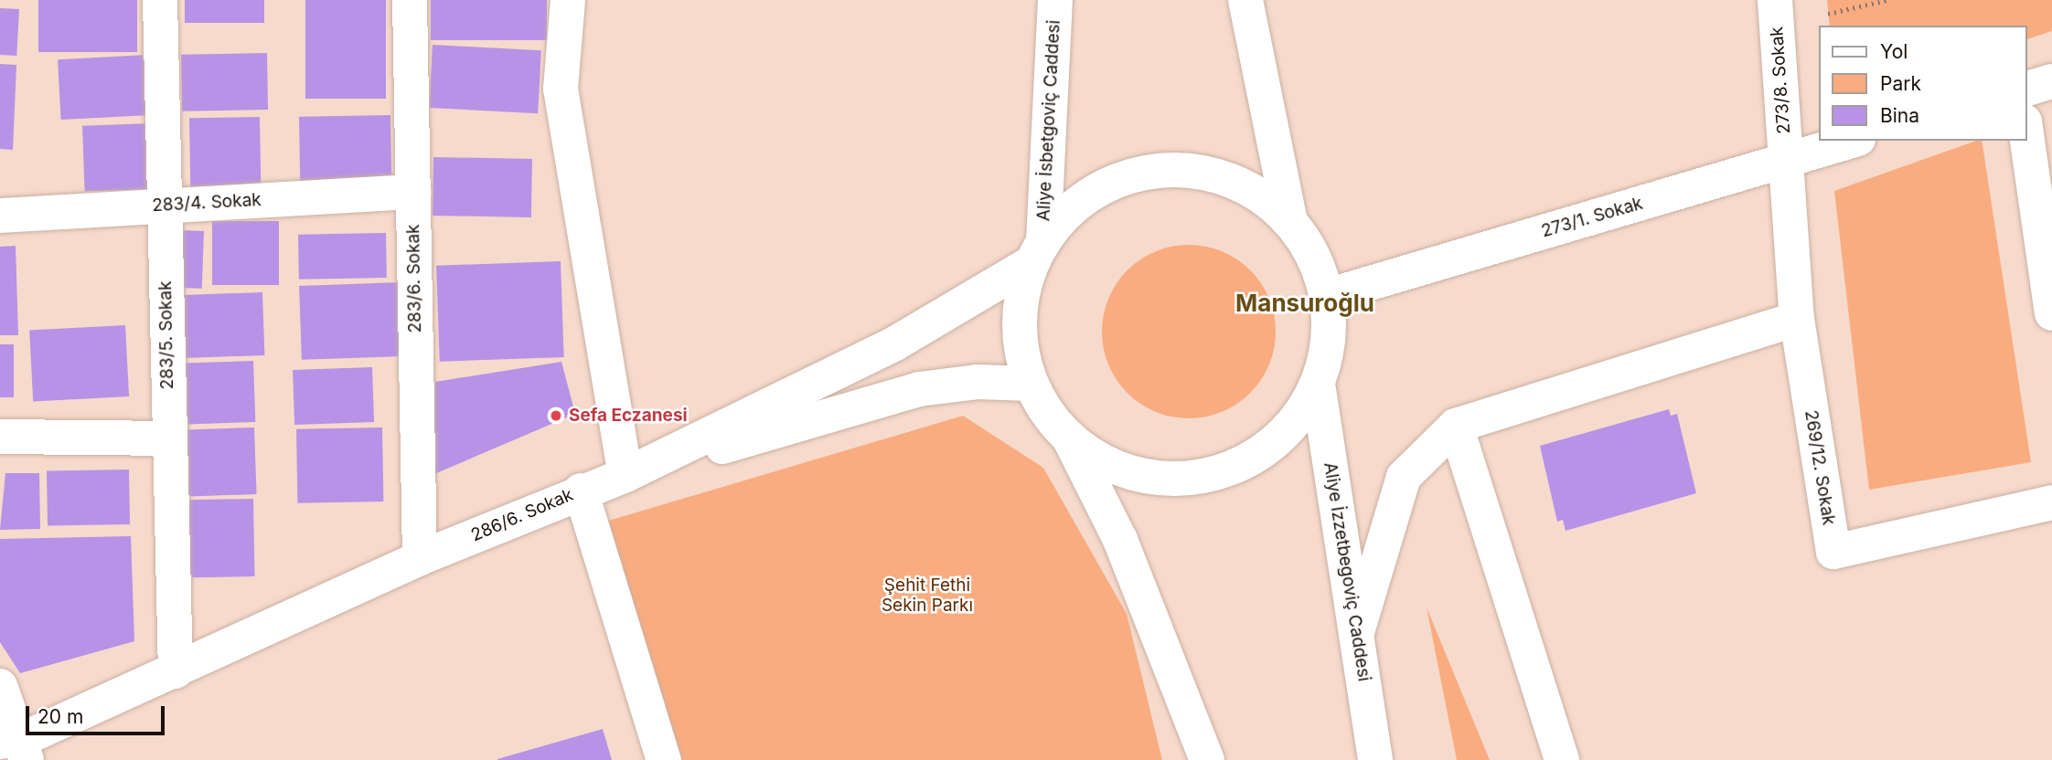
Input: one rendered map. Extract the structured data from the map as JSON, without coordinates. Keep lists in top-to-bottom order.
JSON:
{
  "streets": {
    "street": [
      "273/8. Sokak",
      "Aliye İsbetgoviç Caddesi",
      "283/4. Sokak",
      "273/1. Sokak",
      "283/6. Sokak",
      "283/5. Sokak",
      "269/12. Sokak",
      "286/6. Sokak",
      "Aliye İzzetbegoviç Caddesi"
    ]
  },
  "crossings": [
    ["273/8. Sokak", "273/1. Sokak"],
    ["273/8. Sokak", "269/12. Sokak"],
    ["Aliye İsbetgoviç Caddesi", "286/6. Sokak"],
    ["283/4. Sokak", "283/6. Sokak"],
    ["283/4. Sokak", "283/5. Sokak"],
    ["273/1. Sokak", "269/12. Sokak"],
    ["283/6. Sokak", "286/6. Sokak"],
    ["283/5. Sokak", "286/6. Sokak"]
  ],
  "districts": ["Mansuroğlu"],
  "parks": ["Şehit Fethi Sekin Parkı"],
  "places": ["Sefa Eczanesi"],
  "legend": ["Yol", "Park", "Bina"],
  "scale_bar": "20 m"
}
